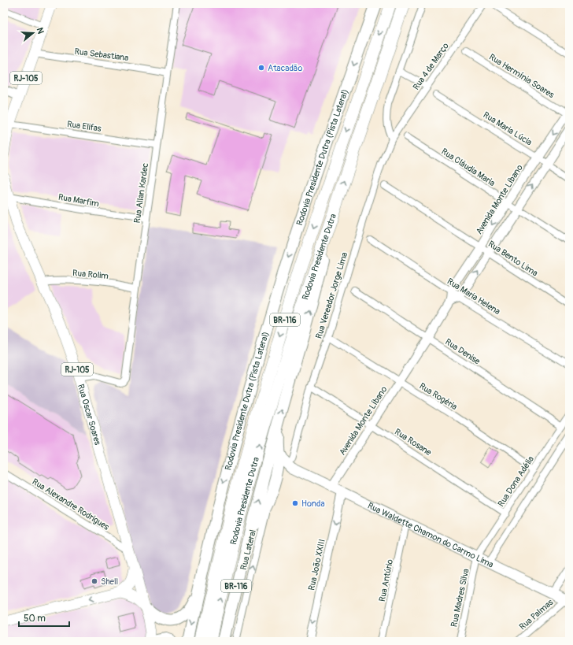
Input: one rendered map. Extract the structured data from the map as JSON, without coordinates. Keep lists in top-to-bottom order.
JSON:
{
  "streets": {
    "highway": ["Rodovia Presidente Dutra (Pista Lateral)", "Rodovia Presidente Dutra", "BR-116"],
    "main road": ["RJ-105", "Rua Oscar Soares", "Rua Waldette Chamon do Carmo Lima"],
    "street": [
      "Rua Sebastiana",
      "Rua 4 de Março",
      "Rua Hermínia Soares",
      "Rua Elifas",
      "Rua Maria Lúcia",
      "Rua Cláudia Maria",
      "Rua Allan Kardec",
      "Avenida Monte Líbano",
      "Rua Marfim",
      "Rua Bento Lima",
      "Rua Rolim",
      "Rua Vereador Jorge Lima",
      "Rua Maria Helena",
      "Rua Denise",
      "Rua Rogéria",
      "Rua Rosane",
      "Rua Dona Adélia",
      "Rua Alexandre Rodrigues",
      "Rua Lateral",
      "Rua João XXIII",
      "Rua Antúrio",
      "Rua Madres Silva",
      "Rua Palmas"
    ]
  },
  "crossings": [
    ["Rua Sebastiana", "RJ-105"],
    ["Rua Sebastiana", "Rua Allan Kardec"],
    ["Rua 4 de Março", "Rua Vereador Jorge Lima"],
    ["Rua Hermínia Soares", "Avenida Monte Líbano"],
    ["RJ-105", "Rua Elifas"],
    ["Rua Elifas", "Rua Allan Kardec"],
    ["Rua Maria Lúcia", "Avenida Monte Líbano"],
    ["Rua Cláudia Maria", "Avenida Monte Líbano"],
    ["Rua Allan Kardec", "Rua Marfim"],
    ["Rua Allan Kardec", "Rua Rolim"],
    ["Rua Allan Kardec", "Rua Oscar Soares"],
    ["Avenida Monte Líbano", "Rua Bento Lima"],
    ["Avenida Monte Líbano", "Rua Maria Helena"],
    ["Avenida Monte Líbano", "Rua Denise"],
    ["Avenida Monte Líbano", "Rua Rogéria"],
    ["Avenida Monte Líbano", "Rua Rosane"],
    ["Avenida Monte Líbano", "Rua Waldette Chamon do Carmo Lima"],
    ["Rua Marfim", "Rua Oscar Soares"],
    ["Rodovia Presidente Dutra", "BR-116"],
    ["Rua Rolim", "Rua Oscar Soares"],
    ["Rua Vereador Jorge Lima", "Rua Rosane"],
    ["Rua Denise", "Rua Dona Adélia"],
    ["Rua Rogéria", "Rua Dona Adélia"],
    ["Rua Oscar Soares", "Rua Alexandre Rodrigues"],
    ["Rua Rosane", "Rua Dona Adélia"],
    ["Rua Dona Adélia", "Rua Waldette Chamon do Carmo Lima"],
    ["Rua Dona Adélia", "Rua Madres Silva"],
    ["Rua Waldette Chamon do Carmo Lima", "Rua João XXIII"],
    ["Rua Waldette Chamon do Carmo Lima", "Rua Antúrio"],
    ["Rua Waldette Chamon do Carmo Lima", "Rua Madres Silva"],
    ["Rua Waldette Chamon do Carmo Lima", "Rua Palmas"]
  ],
  "one_way": ["Rua Lateral", "Rua João XXIII"],
  "places": ["Atacadão", "Honda", "Shell"],
  "scale_bar": "50 m",
  "north": "right"
}
